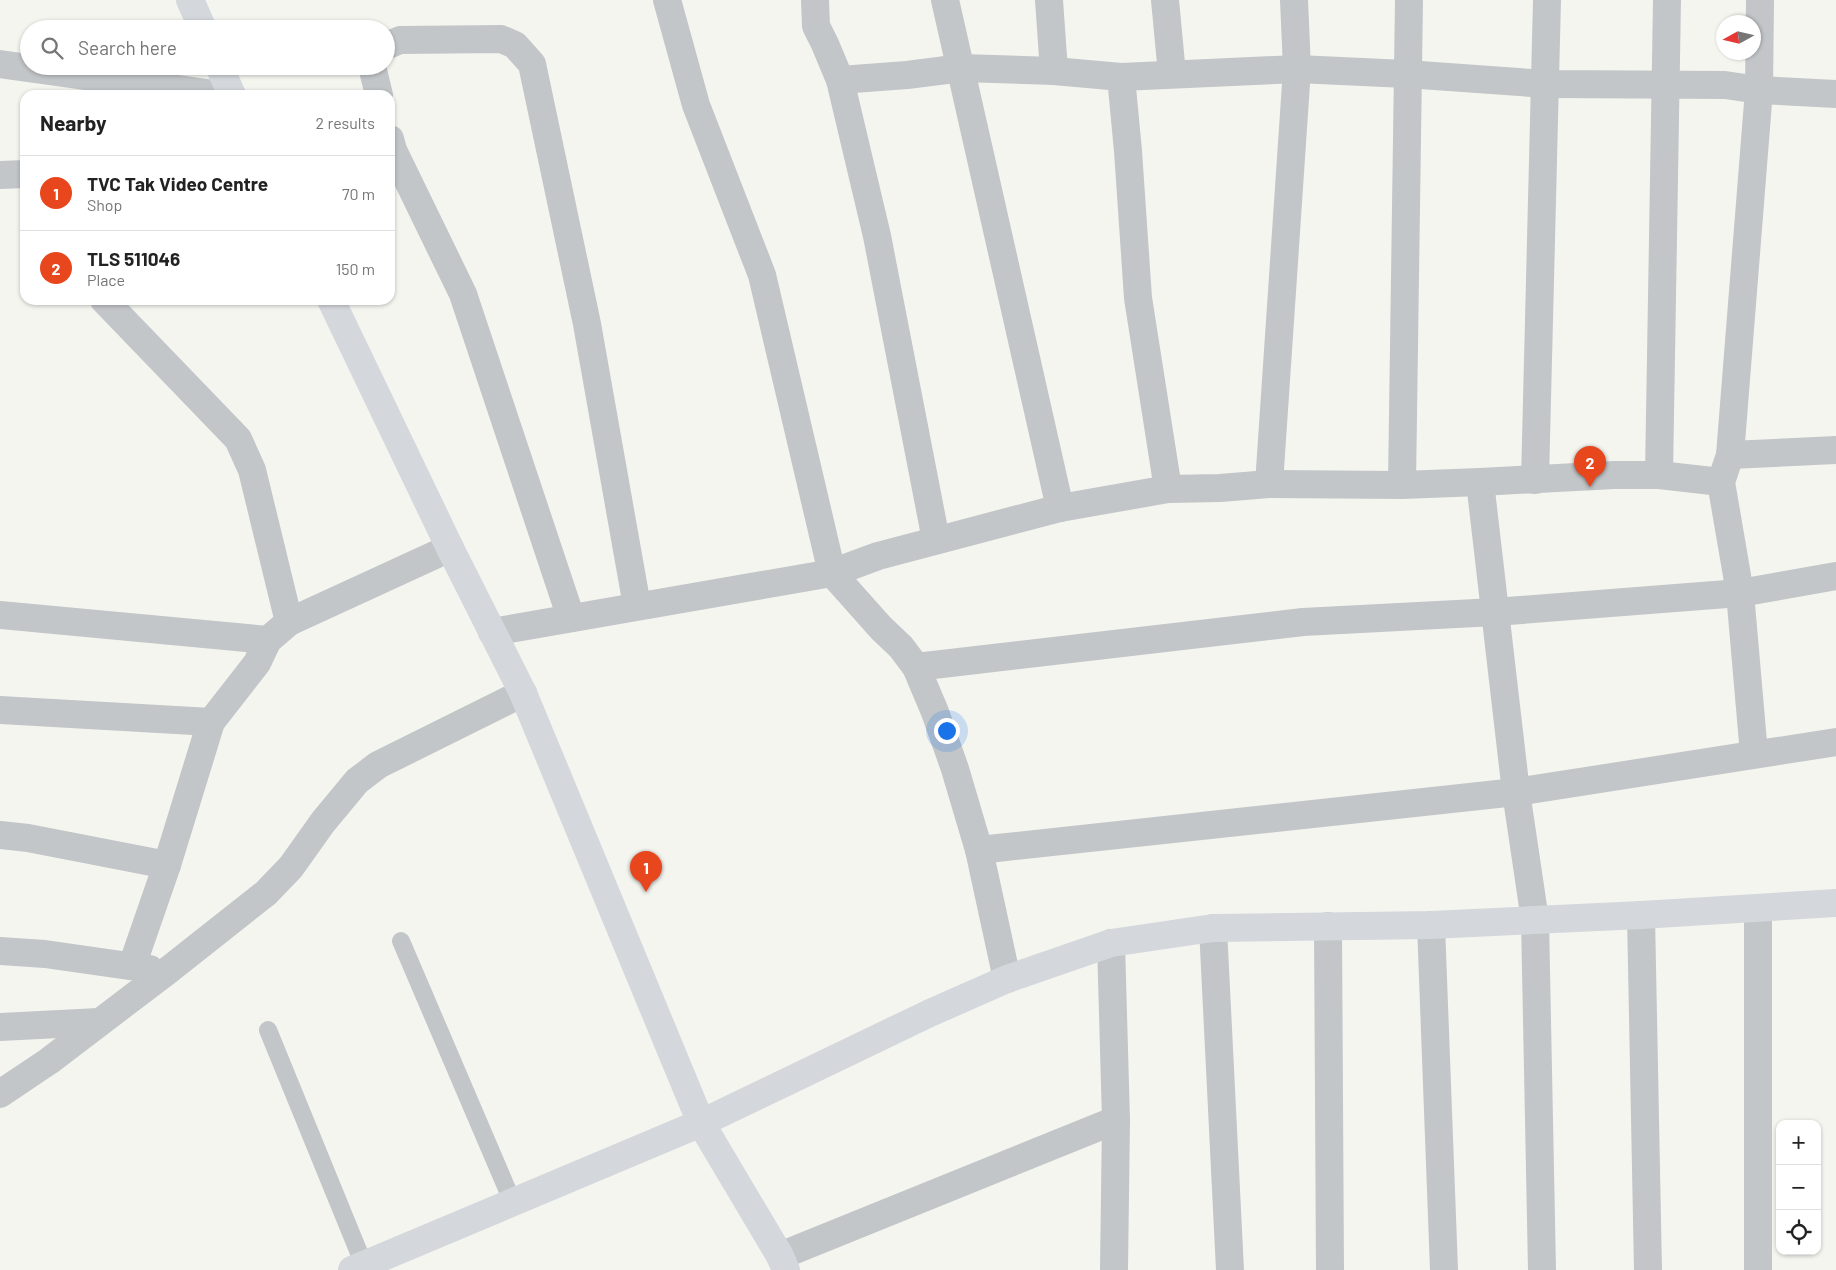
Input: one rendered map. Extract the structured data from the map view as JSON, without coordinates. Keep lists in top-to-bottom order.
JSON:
{
  "north": "left",
  "page": {
    "search": "Search here",
    "heading": ["Nearby", "2 results"],
    "list": [
      {
        "mark": "1",
        "name": "TVC Tak Video Centre",
        "note": "Shop",
        "value": "70 m"
      },
      {
        "mark": "2",
        "name": "TLS 511046",
        "note": "Place",
        "value": "150 m"
      }
    ],
    "pins": ["2", "1"],
    "map_buttons": ["+", "−"]
  }
}
